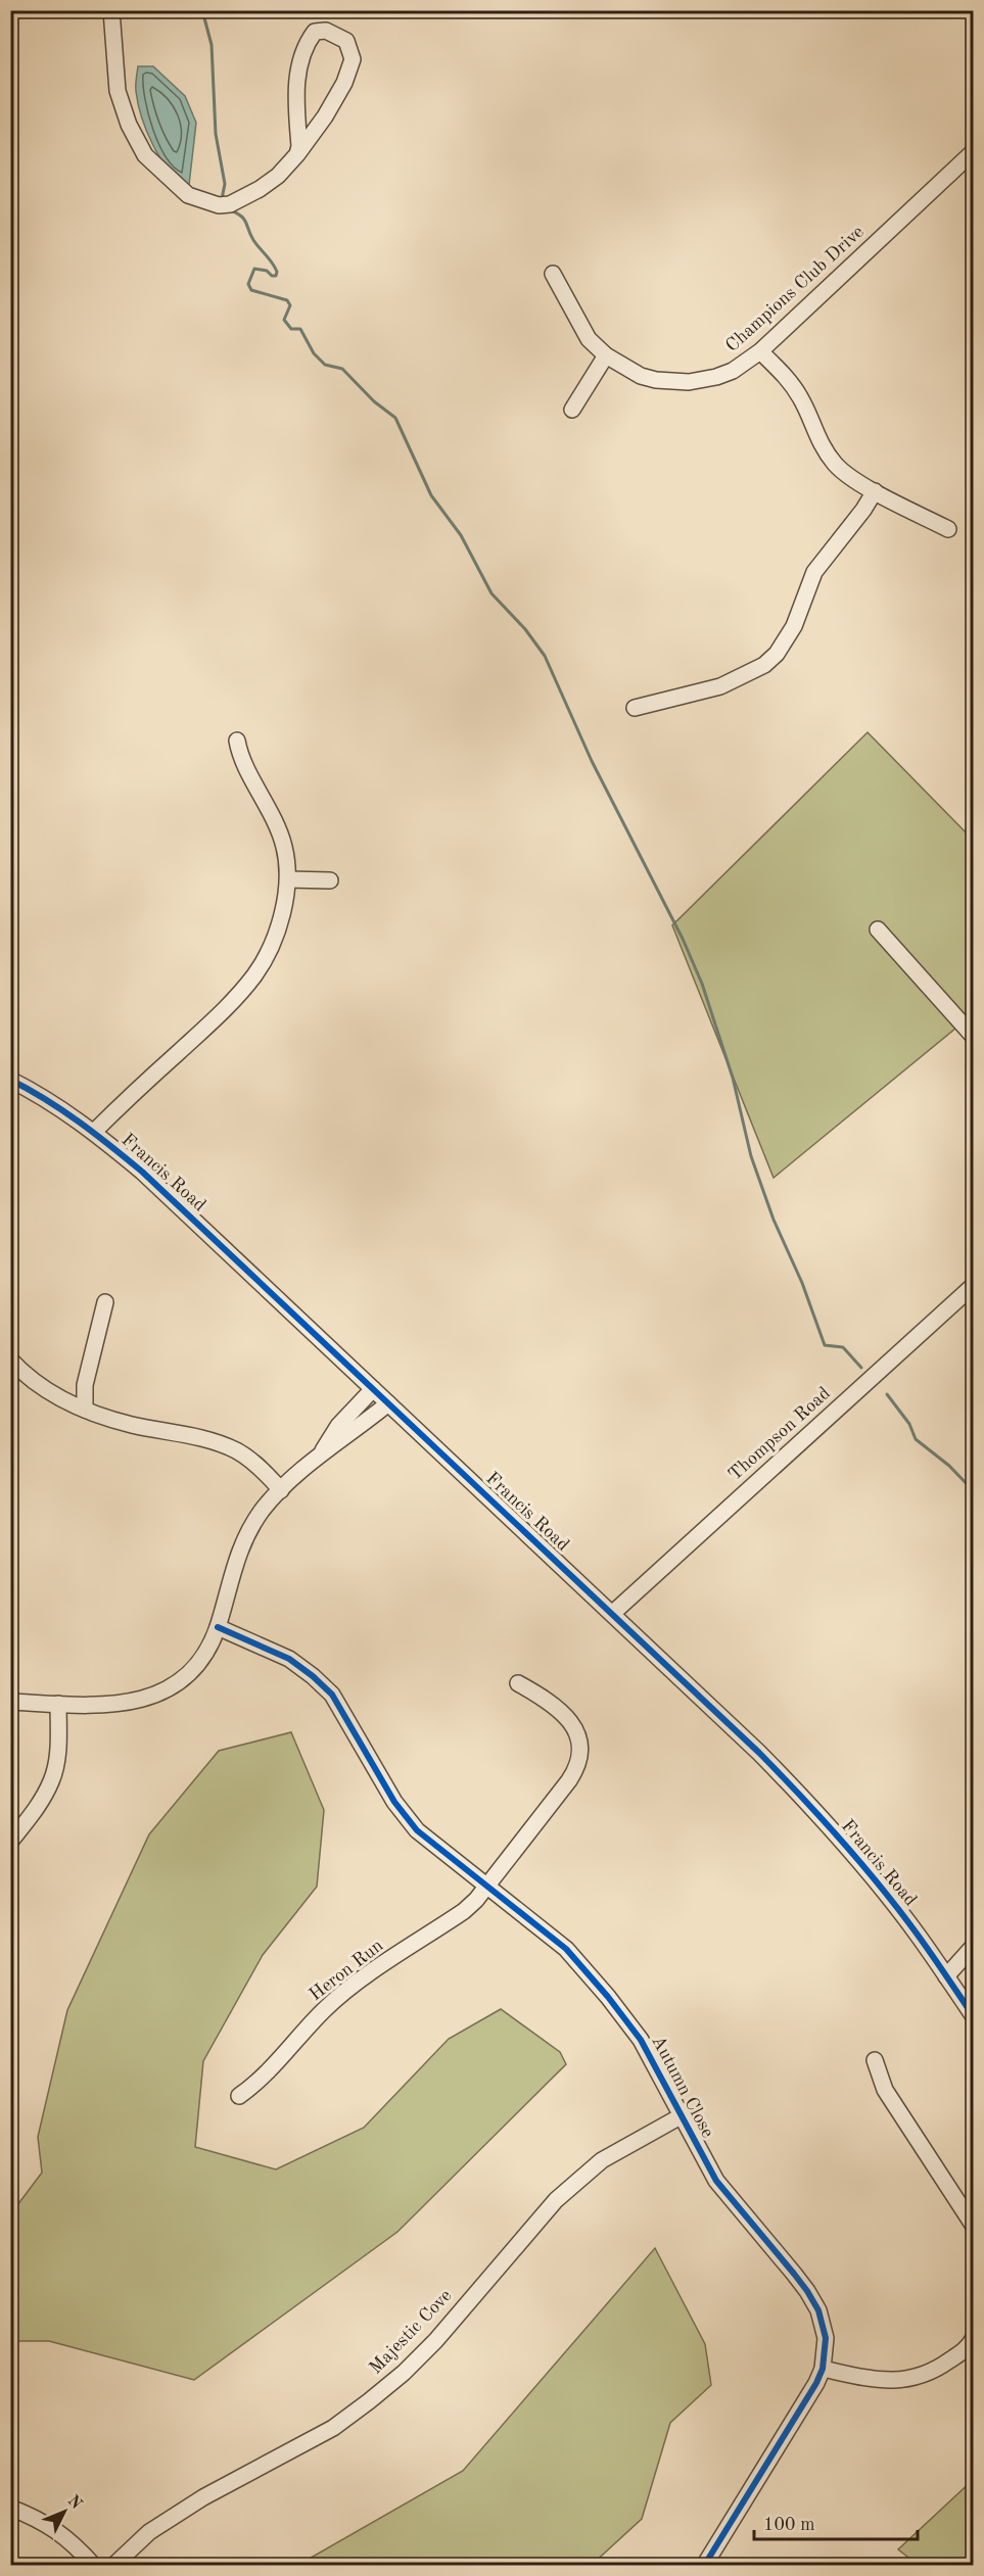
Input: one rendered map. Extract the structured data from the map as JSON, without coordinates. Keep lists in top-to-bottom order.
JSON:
{
  "streets": {
    "street": [
      "Champions Club Drive",
      "Francis Road",
      "Thompson Road",
      "Heron Run",
      "Autumn Close",
      "Majestic Cove"
    ]
  },
  "crossings": [
    ["Francis Road", "Thompson Road"],
    ["Heron Run", "Autumn Close"],
    ["Autumn Close", "Majestic Cove"]
  ],
  "scale_bar": "100 m",
  "north": "top right"
}
